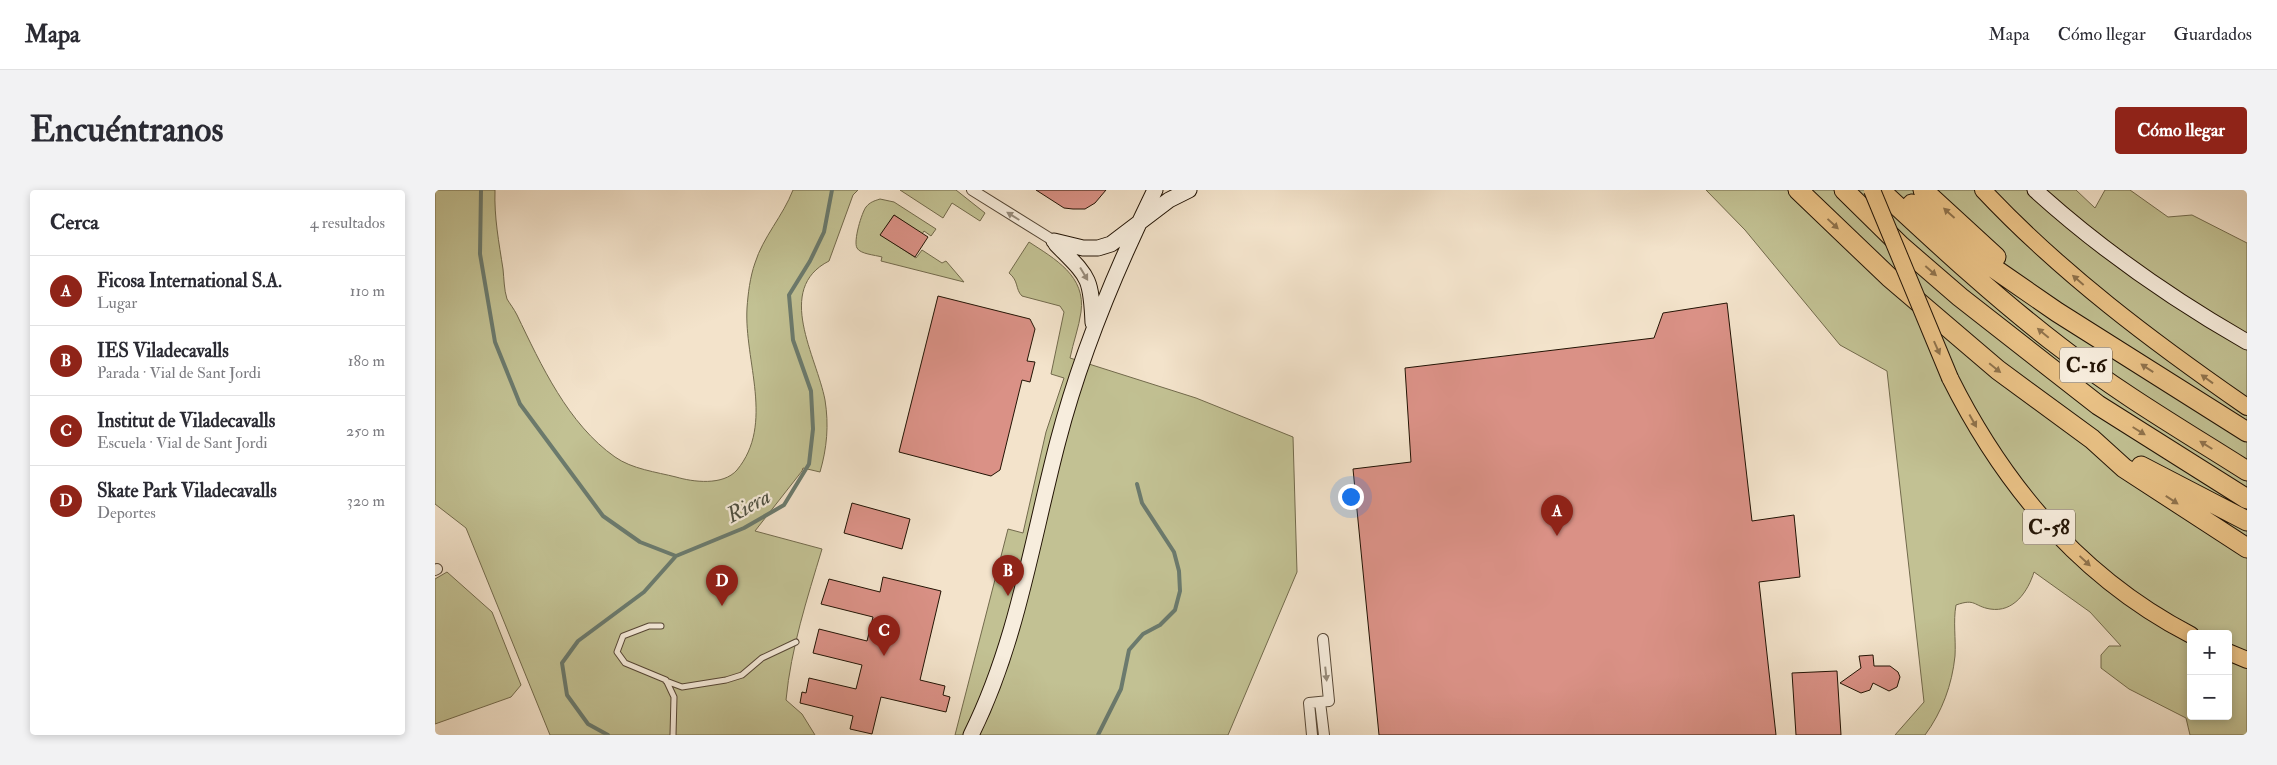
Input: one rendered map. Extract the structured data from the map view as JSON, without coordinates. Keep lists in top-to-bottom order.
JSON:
{
  "streets": {
    "highway": ["C-16"],
    "main road": ["C-58"]
  },
  "water": ["Riera"],
  "page": {
    "header": "Mapa",
    "nav": ["Mapa", "Cómo llegar", "Guardados"],
    "buttons": "Cómo llegar",
    "title": "Encuéntranos",
    "heading": ["Cerca", "4 resultados"],
    "list": [
      {
        "mark": "A",
        "name": "Ficosa International S.A.",
        "note": "Lugar",
        "value": "110 m"
      },
      {
        "mark": "B",
        "name": "IES Viladecavalls",
        "note": "Parada · Vial de Sant Jordi",
        "value": "180 m"
      },
      {
        "mark": "C",
        "name": "Institut de Viladecavalls",
        "note": "Escuela · Vial de Sant Jordi",
        "value": "250 m"
      },
      {
        "mark": "D",
        "name": "Skate Park Viladecavalls",
        "note": "Deportes",
        "value": "320 m"
      }
    ],
    "pins": [
      "A",
      "B",
      "D",
      "C"
    ],
    "map_buttons": ["+", "−"]
  }
}
